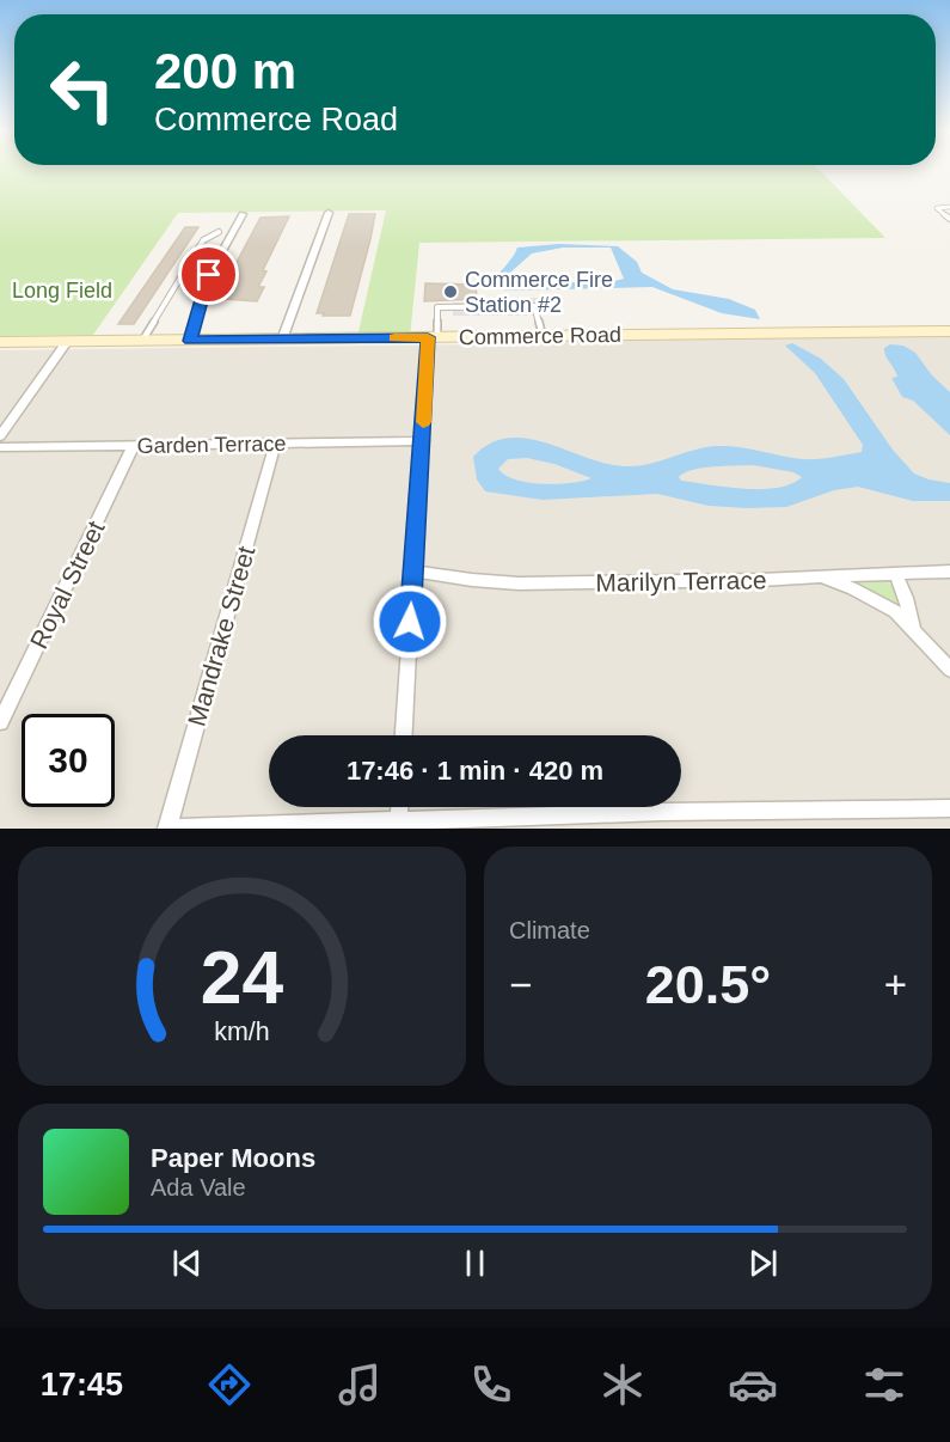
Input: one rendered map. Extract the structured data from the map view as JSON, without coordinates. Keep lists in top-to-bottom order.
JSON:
{
  "streets": {
    "main road": ["Commerce Road"],
    "street": [
      "Garden Terrace",
      "Marilyn Terrace",
      "Royal Street",
      "Mandrake Street"
    ]
  },
  "crossings": [
    ["Garden Terrace", "Royal Street"],
    ["Garden Terrace", "Mandrake Street"]
  ],
  "parks": ["Long Field"],
  "places": ["Commerce Fire Station #2"],
  "page": {
    "turn": ["200 m", "Commerce Road"],
    "limit": "30",
    "trip": "17:46 · 1 min · 420 m",
    "tile": "Climate",
    "heat": ["−", "20.5°", "+"],
    "song": ["Paper Moons", "Ada Vale"],
    "tabs": "17:45",
    "gauge": ["24", "km/h"]
  }
}
